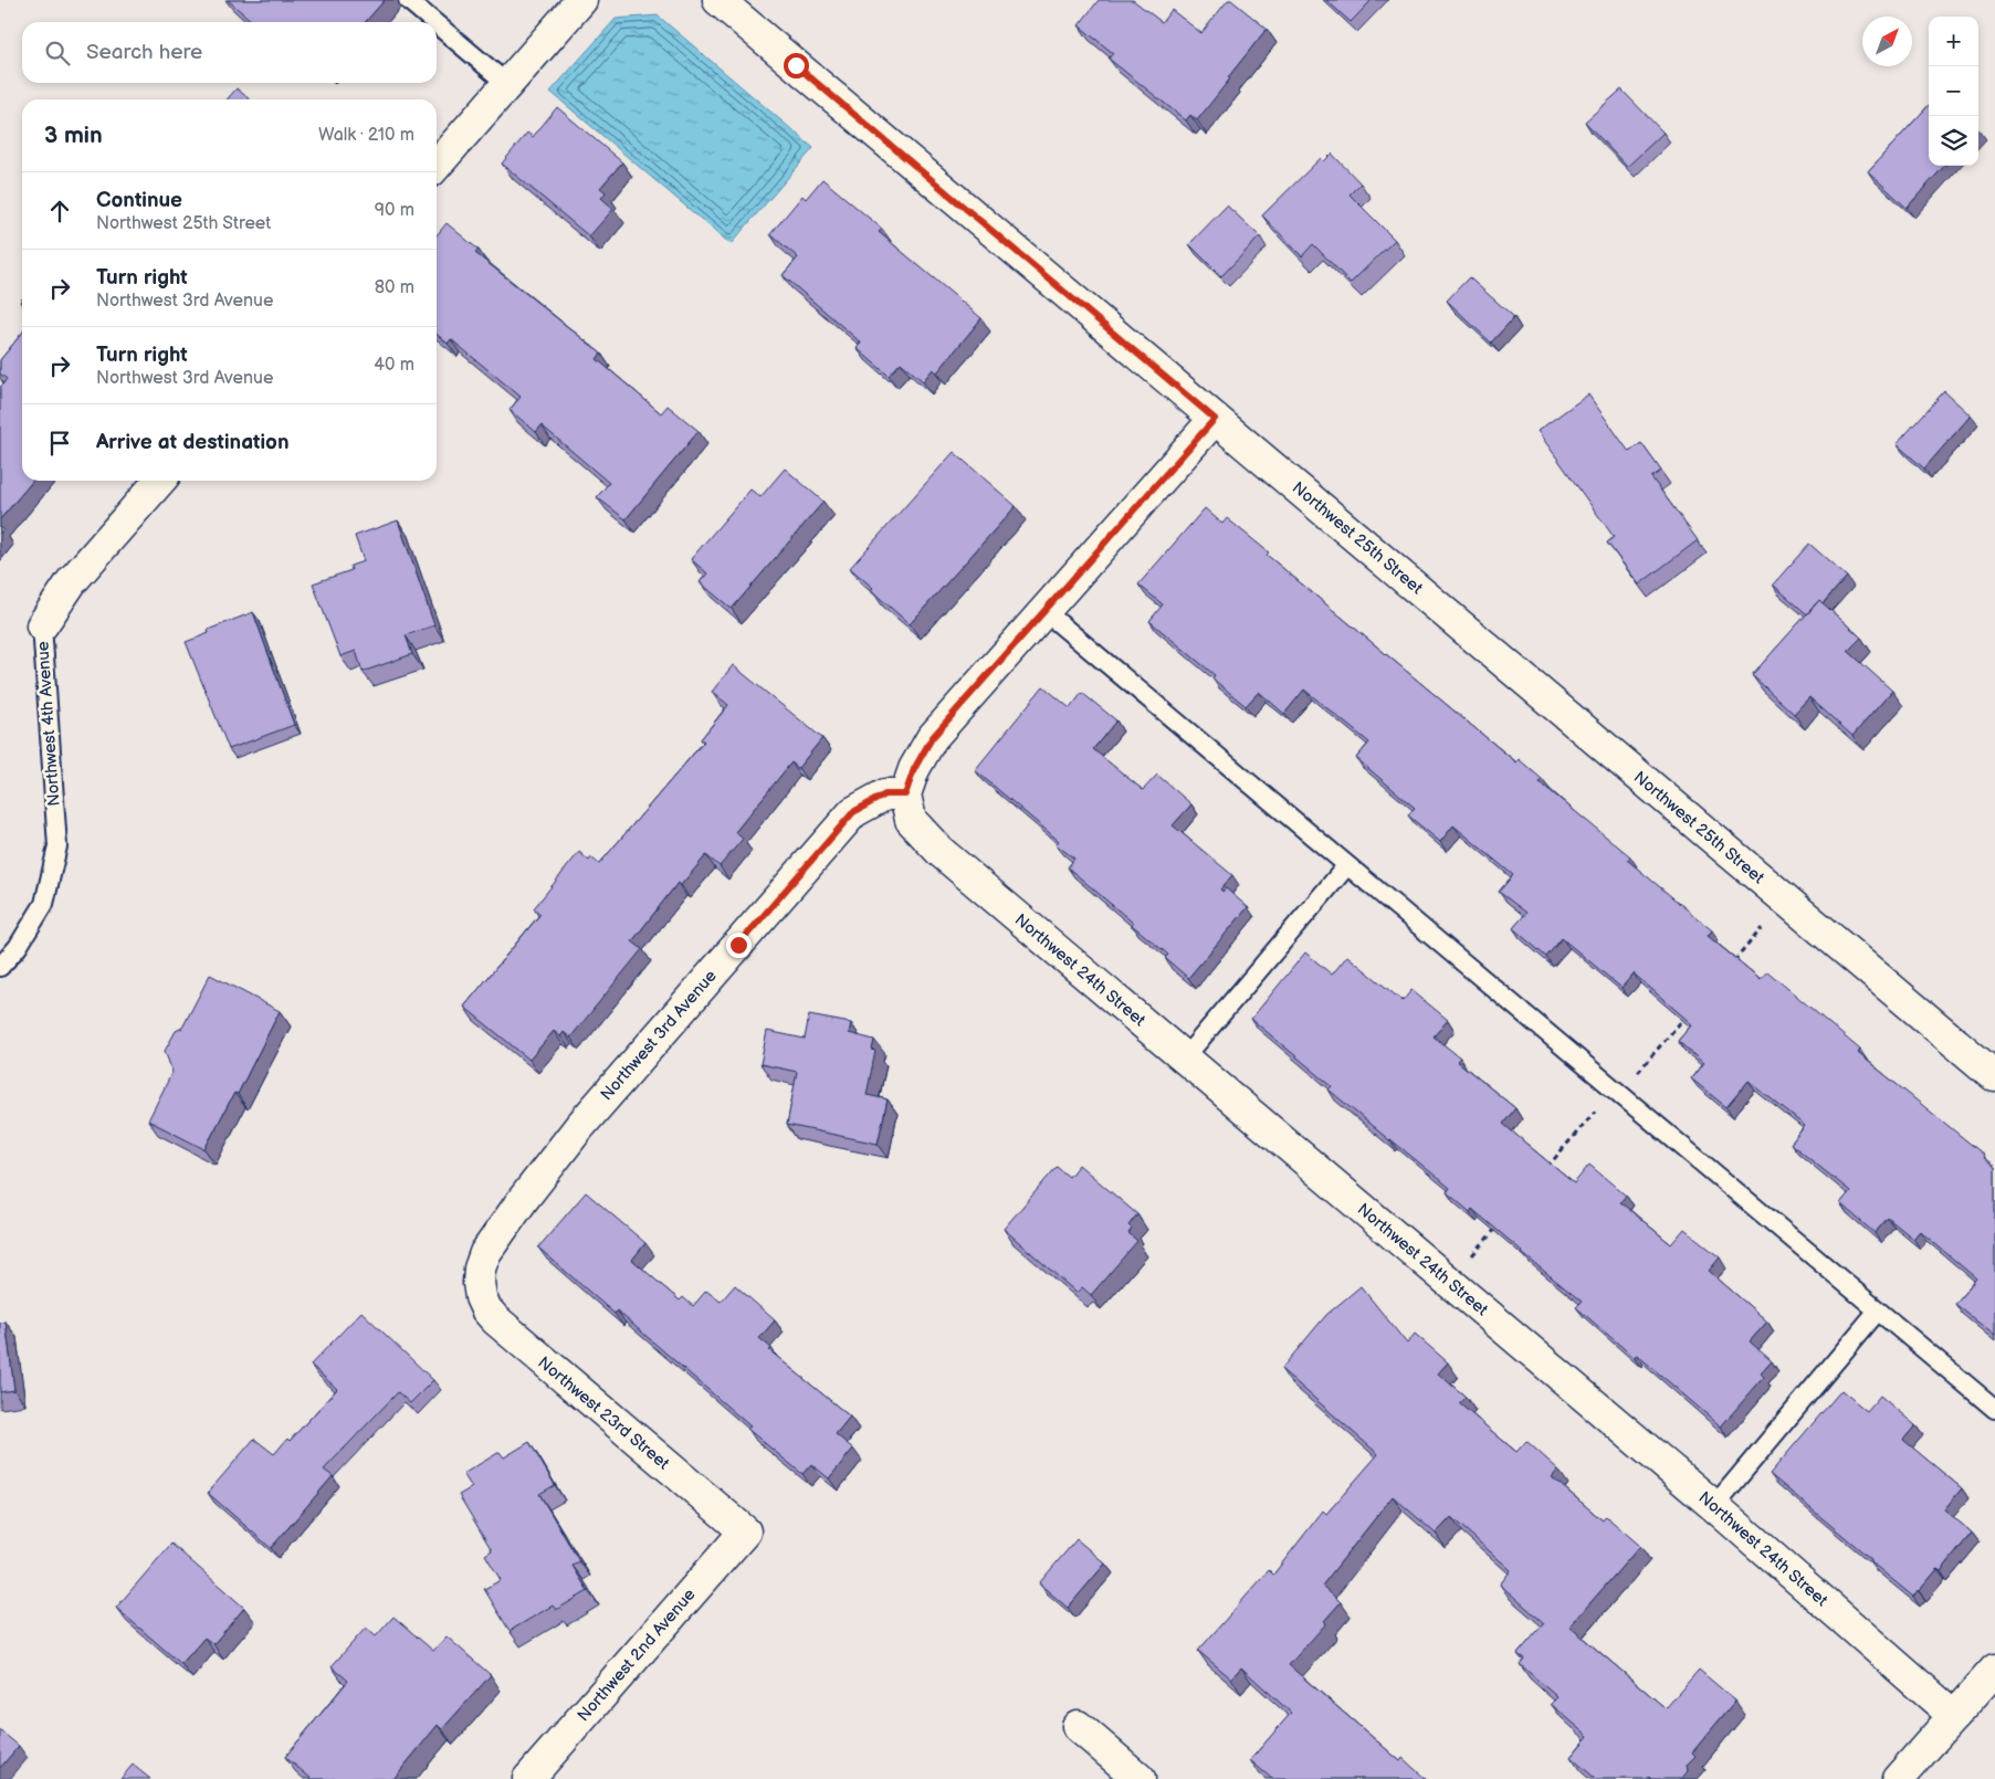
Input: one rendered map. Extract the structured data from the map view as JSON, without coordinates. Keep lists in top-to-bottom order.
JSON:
{
  "streets": {
    "street": [
      "Northwest 25th Street",
      "Northwest 4th Avenue",
      "Northwest 24th Street",
      "Northwest 3rd Avenue",
      "Northwest 23rd Street",
      "Northwest 2nd Avenue"
    ]
  },
  "crossings": [
    ["Northwest 24th Street", "Northwest 3rd Avenue"],
    ["Northwest 3rd Avenue", "Northwest 23rd Street"],
    ["Northwest 23rd Street", "Northwest 2nd Avenue"]
  ],
  "north": "top right",
  "page": {
    "map_buttons": ["+", "−"],
    "search": "Search here",
    "heading": ["3 min", "Walk · 210 m"],
    "list": [
      ["Continue", "Northwest 25th Street", "90 m"],
      ["Turn right", "Northwest 3rd Avenue", "80 m"],
      ["Turn right", "Northwest 3rd Avenue", "40 m"],
      "Arrive at destination"
    ]
  }
}
